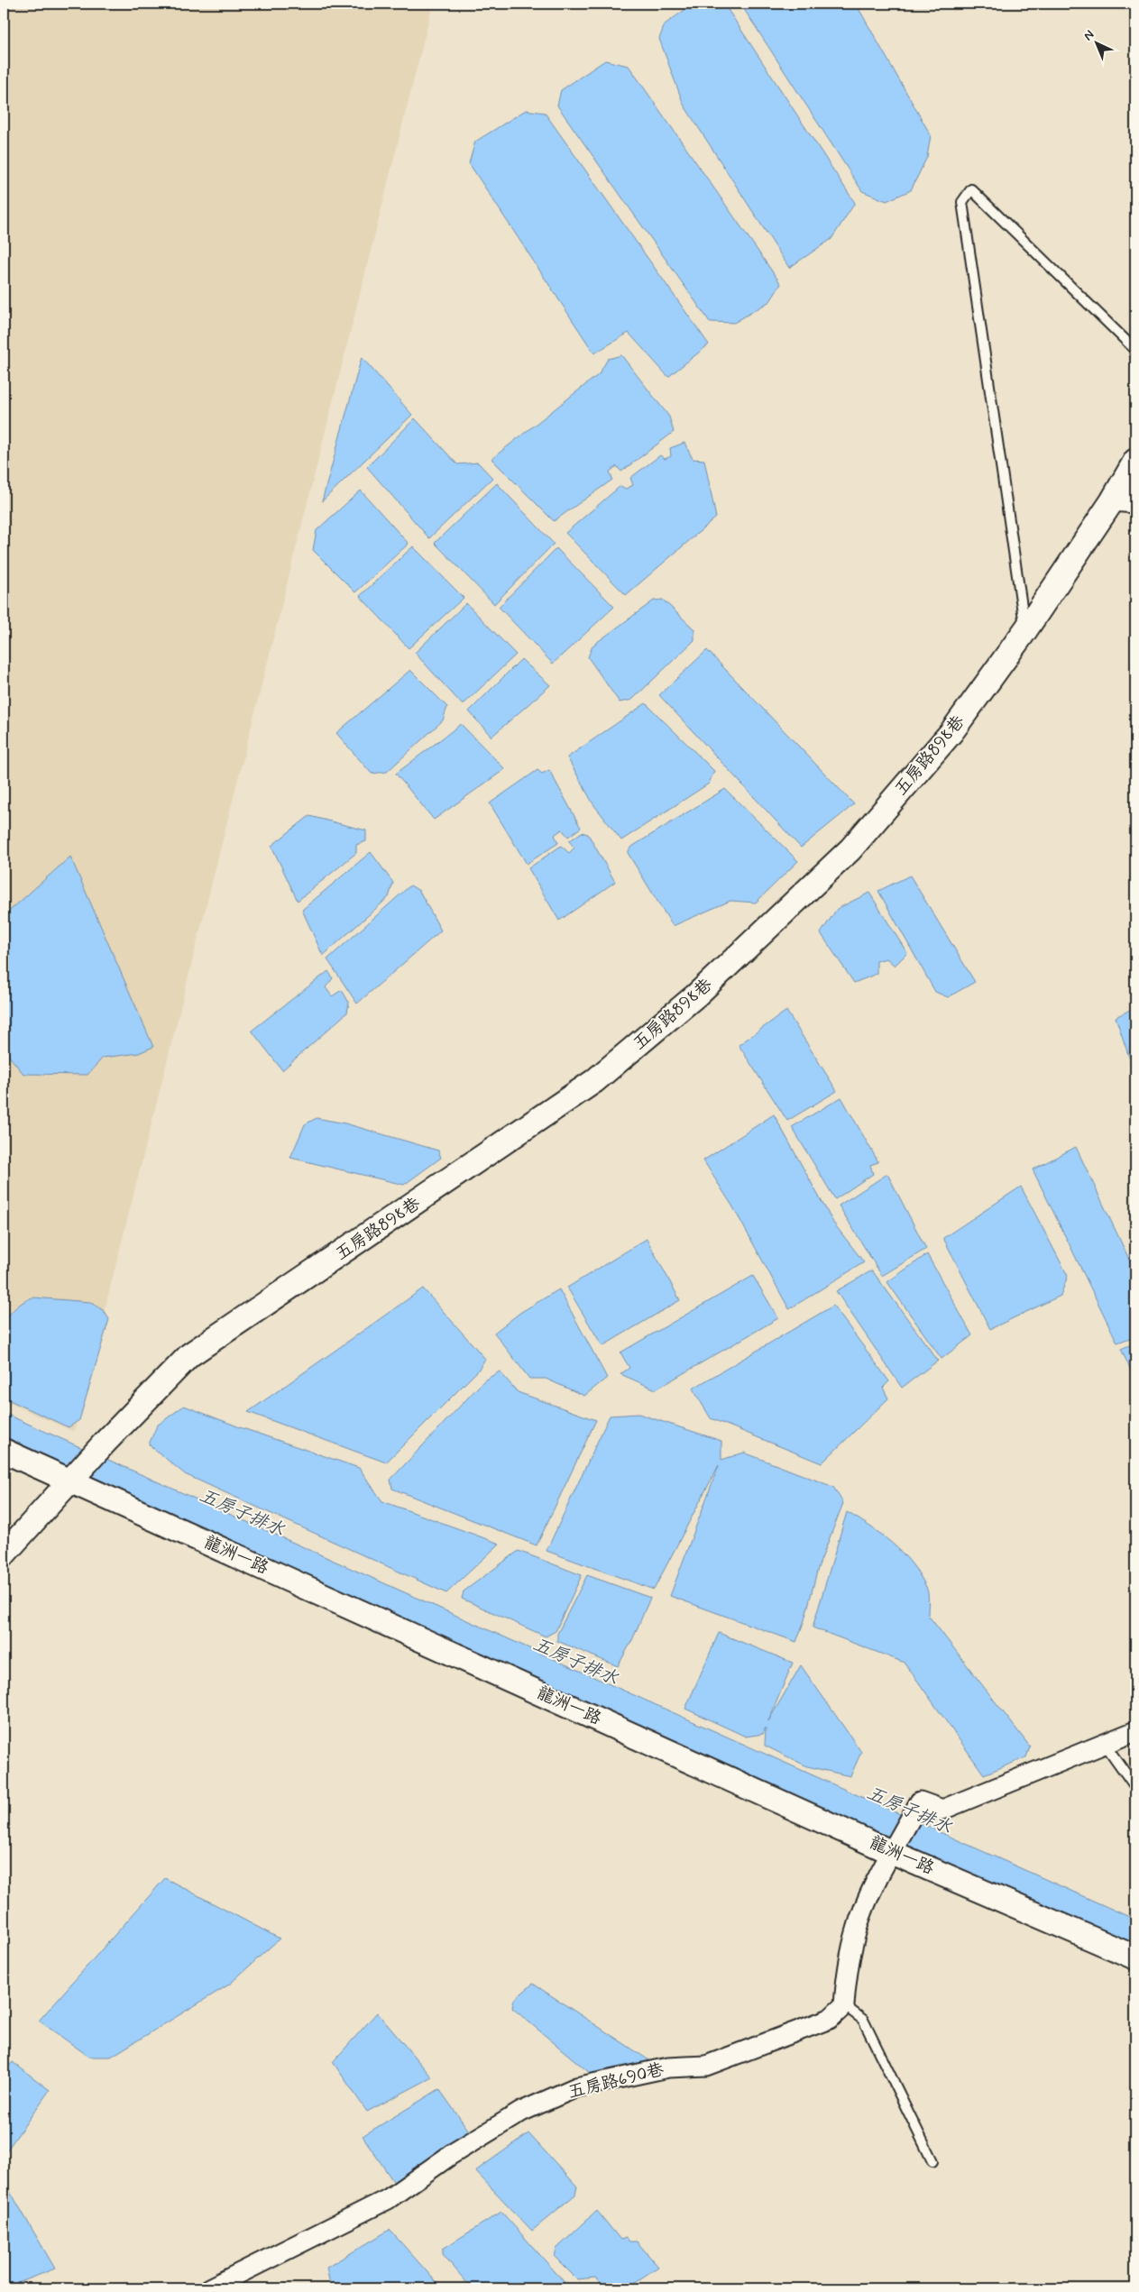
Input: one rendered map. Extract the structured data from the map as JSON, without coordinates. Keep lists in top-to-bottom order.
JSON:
{
  "streets": {
    "street": ["五房路898巷", "龍洲一路", "五房路690巷"]
  },
  "crossings": [
    ["五房路898巷", "龍洲一路"]
  ],
  "water": ["五房子排水"],
  "north": "top left"
}
